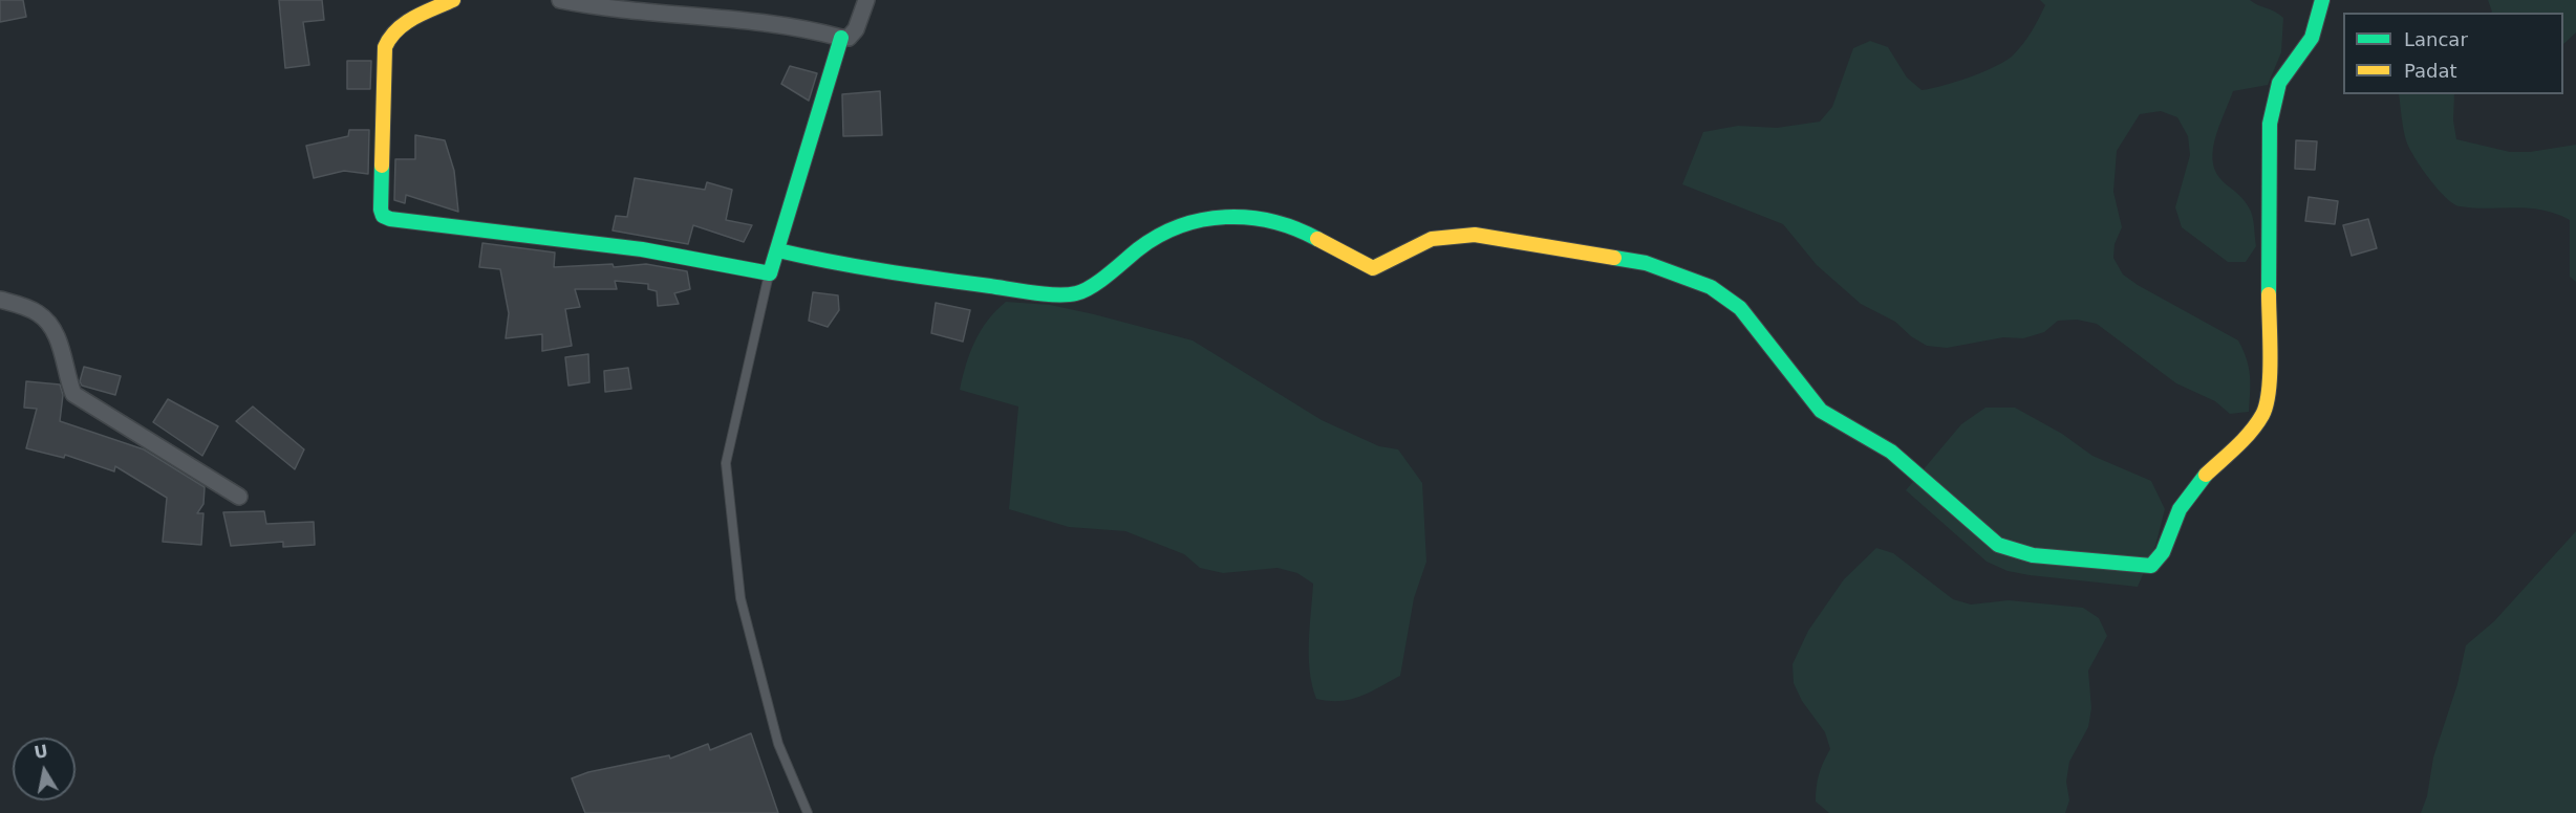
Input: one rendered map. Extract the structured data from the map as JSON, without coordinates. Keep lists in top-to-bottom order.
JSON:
{
  "legend": ["Lancar", "Padat"],
  "north": "top"
}
